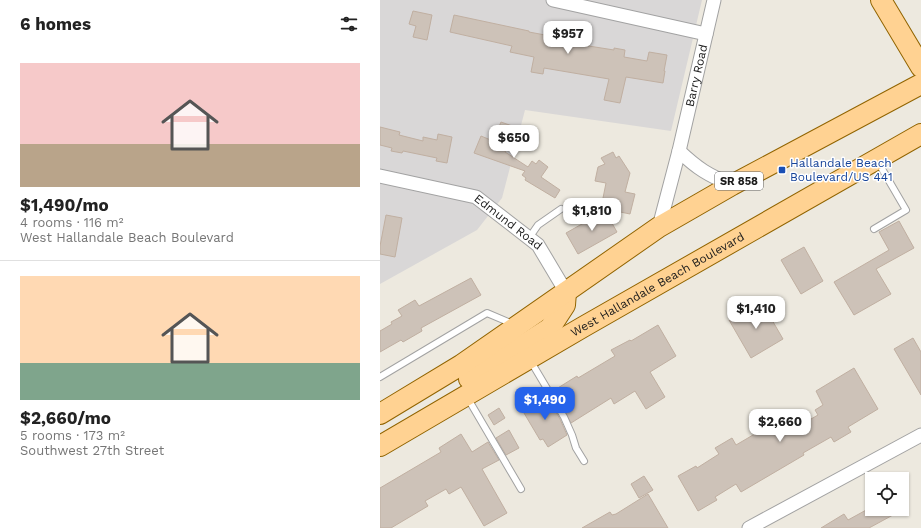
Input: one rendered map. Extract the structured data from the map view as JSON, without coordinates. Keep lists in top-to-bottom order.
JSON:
{
  "streets": {
    "main road": ["SR 858", "West Hallandale Beach Boulevard"],
    "street": ["Barry Road", "Edmund Road"]
  },
  "crossings": [
    ["Barry Road", "SR 858"],
    ["SR 858", "Edmund Road"],
    ["SR 858", "West Hallandale Beach Boulevard"],
    ["Edmund Road", "West Hallandale Beach Boulevard"]
  ],
  "places": {
    "transit": ["Hallandale Beach Boulevard/US 441"]
  },
  "page": {
    "heading": "6 homes",
    "price": [
      "$957",
      "$650",
      "$1,810",
      "$1,410",
      "$1,490",
      "$2,660"
    ],
    "list": [
      {
        "name": "$1,490/mo",
        "note": "4 rooms · 116 m² · West Hallandale Beach Boulevard"
      },
      {
        "name": "$2,660/mo",
        "note": "5 rooms · 173 m² · Southwest 27th Street"
      }
    ]
  }
}
